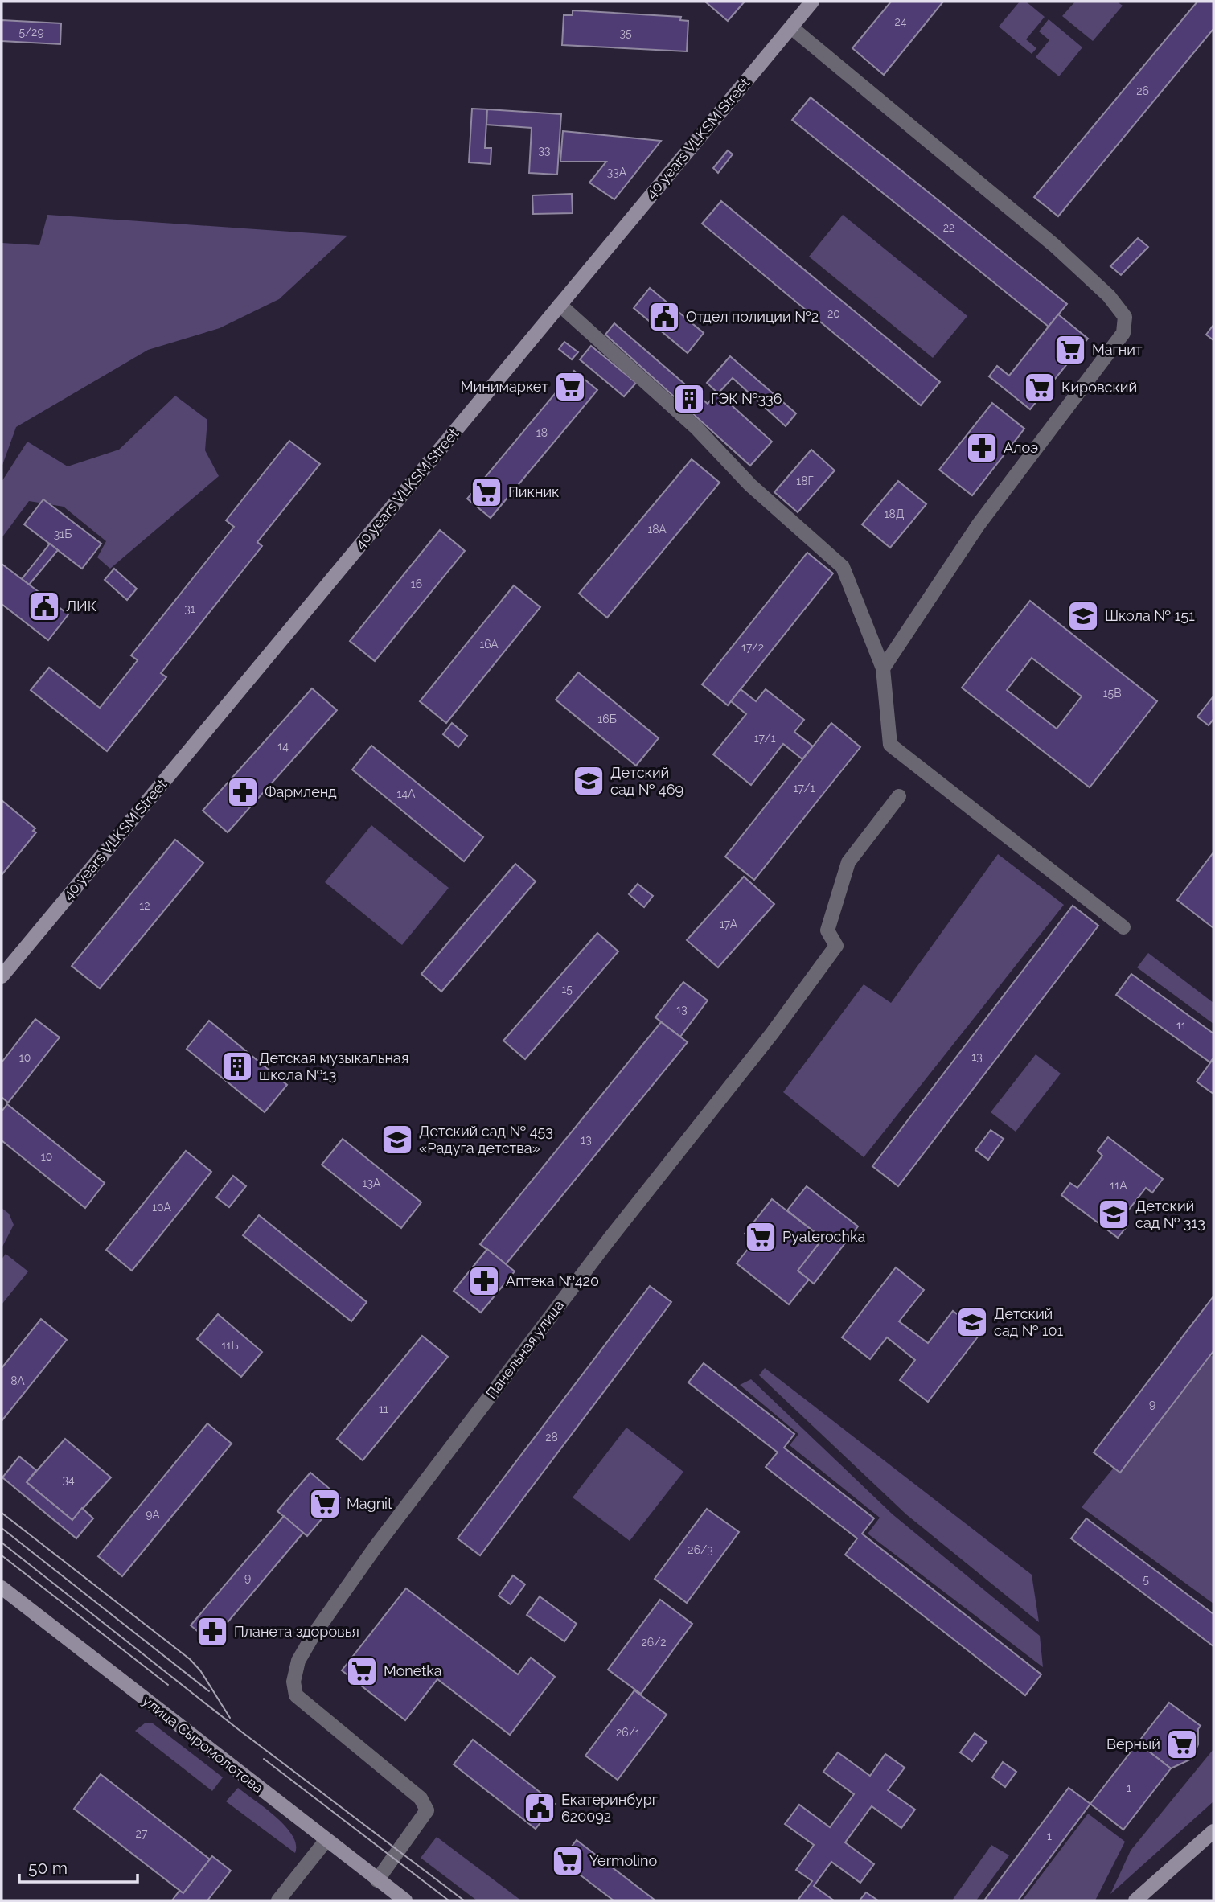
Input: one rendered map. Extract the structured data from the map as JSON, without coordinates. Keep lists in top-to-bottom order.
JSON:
{
  "streets": {
    "main road": ["40 years VLKSM Street", "улица Сыромолотова"],
    "street": ["Панельная улица"]
  },
  "crossings": [
    ["Панельная улица", "улица Сыромолотова"]
  ],
  "places": {
    "public building": ["Отдел полиции №2", "ЛИК", "Екатеринбург 620092"],
    "supermarket": [
      "Магнит",
      "Минимаркет",
      "Кировский",
      "Пикник",
      "Pyaterochka",
      "Magnit",
      "Monetka",
      "Верный",
      "Yermolino"
    ],
    "building": ["ГЭК №336", "Детская музыкальная школа №13"],
    "pharmacy": [
      "Алоэ",
      "Фармленд",
      "Аптека №420",
      "Планета здоровья"
    ],
    "school or university": [
      "Школа № 151",
      "Детский сад № 469",
      "Детский сад № 453 «Радуга детства»",
      "Детский сад № 313",
      "Детский сад № 101"
    ]
  },
  "house_numbers": [
    "24",
    "5/29",
    "35",
    "26",
    "33",
    "33А",
    "22",
    "20",
    "18",
    "18Г",
    "18Д",
    "18А",
    "31Б",
    "16",
    "31",
    "16А",
    "17/2",
    "15В",
    "16Б",
    "17/1",
    "14",
    "17/1",
    "14А",
    "12",
    "17А",
    "15",
    "13",
    "11",
    "13",
    "10",
    "13",
    "10",
    "13А",
    "11А",
    "10А",
    "11Б",
    "8А",
    "9",
    "11",
    "28",
    "34",
    "9А",
    "26/3",
    "9",
    "5",
    "26/2",
    "26/1",
    "1",
    "27",
    "1"
  ],
  "scale_bar": "50 m"
}
